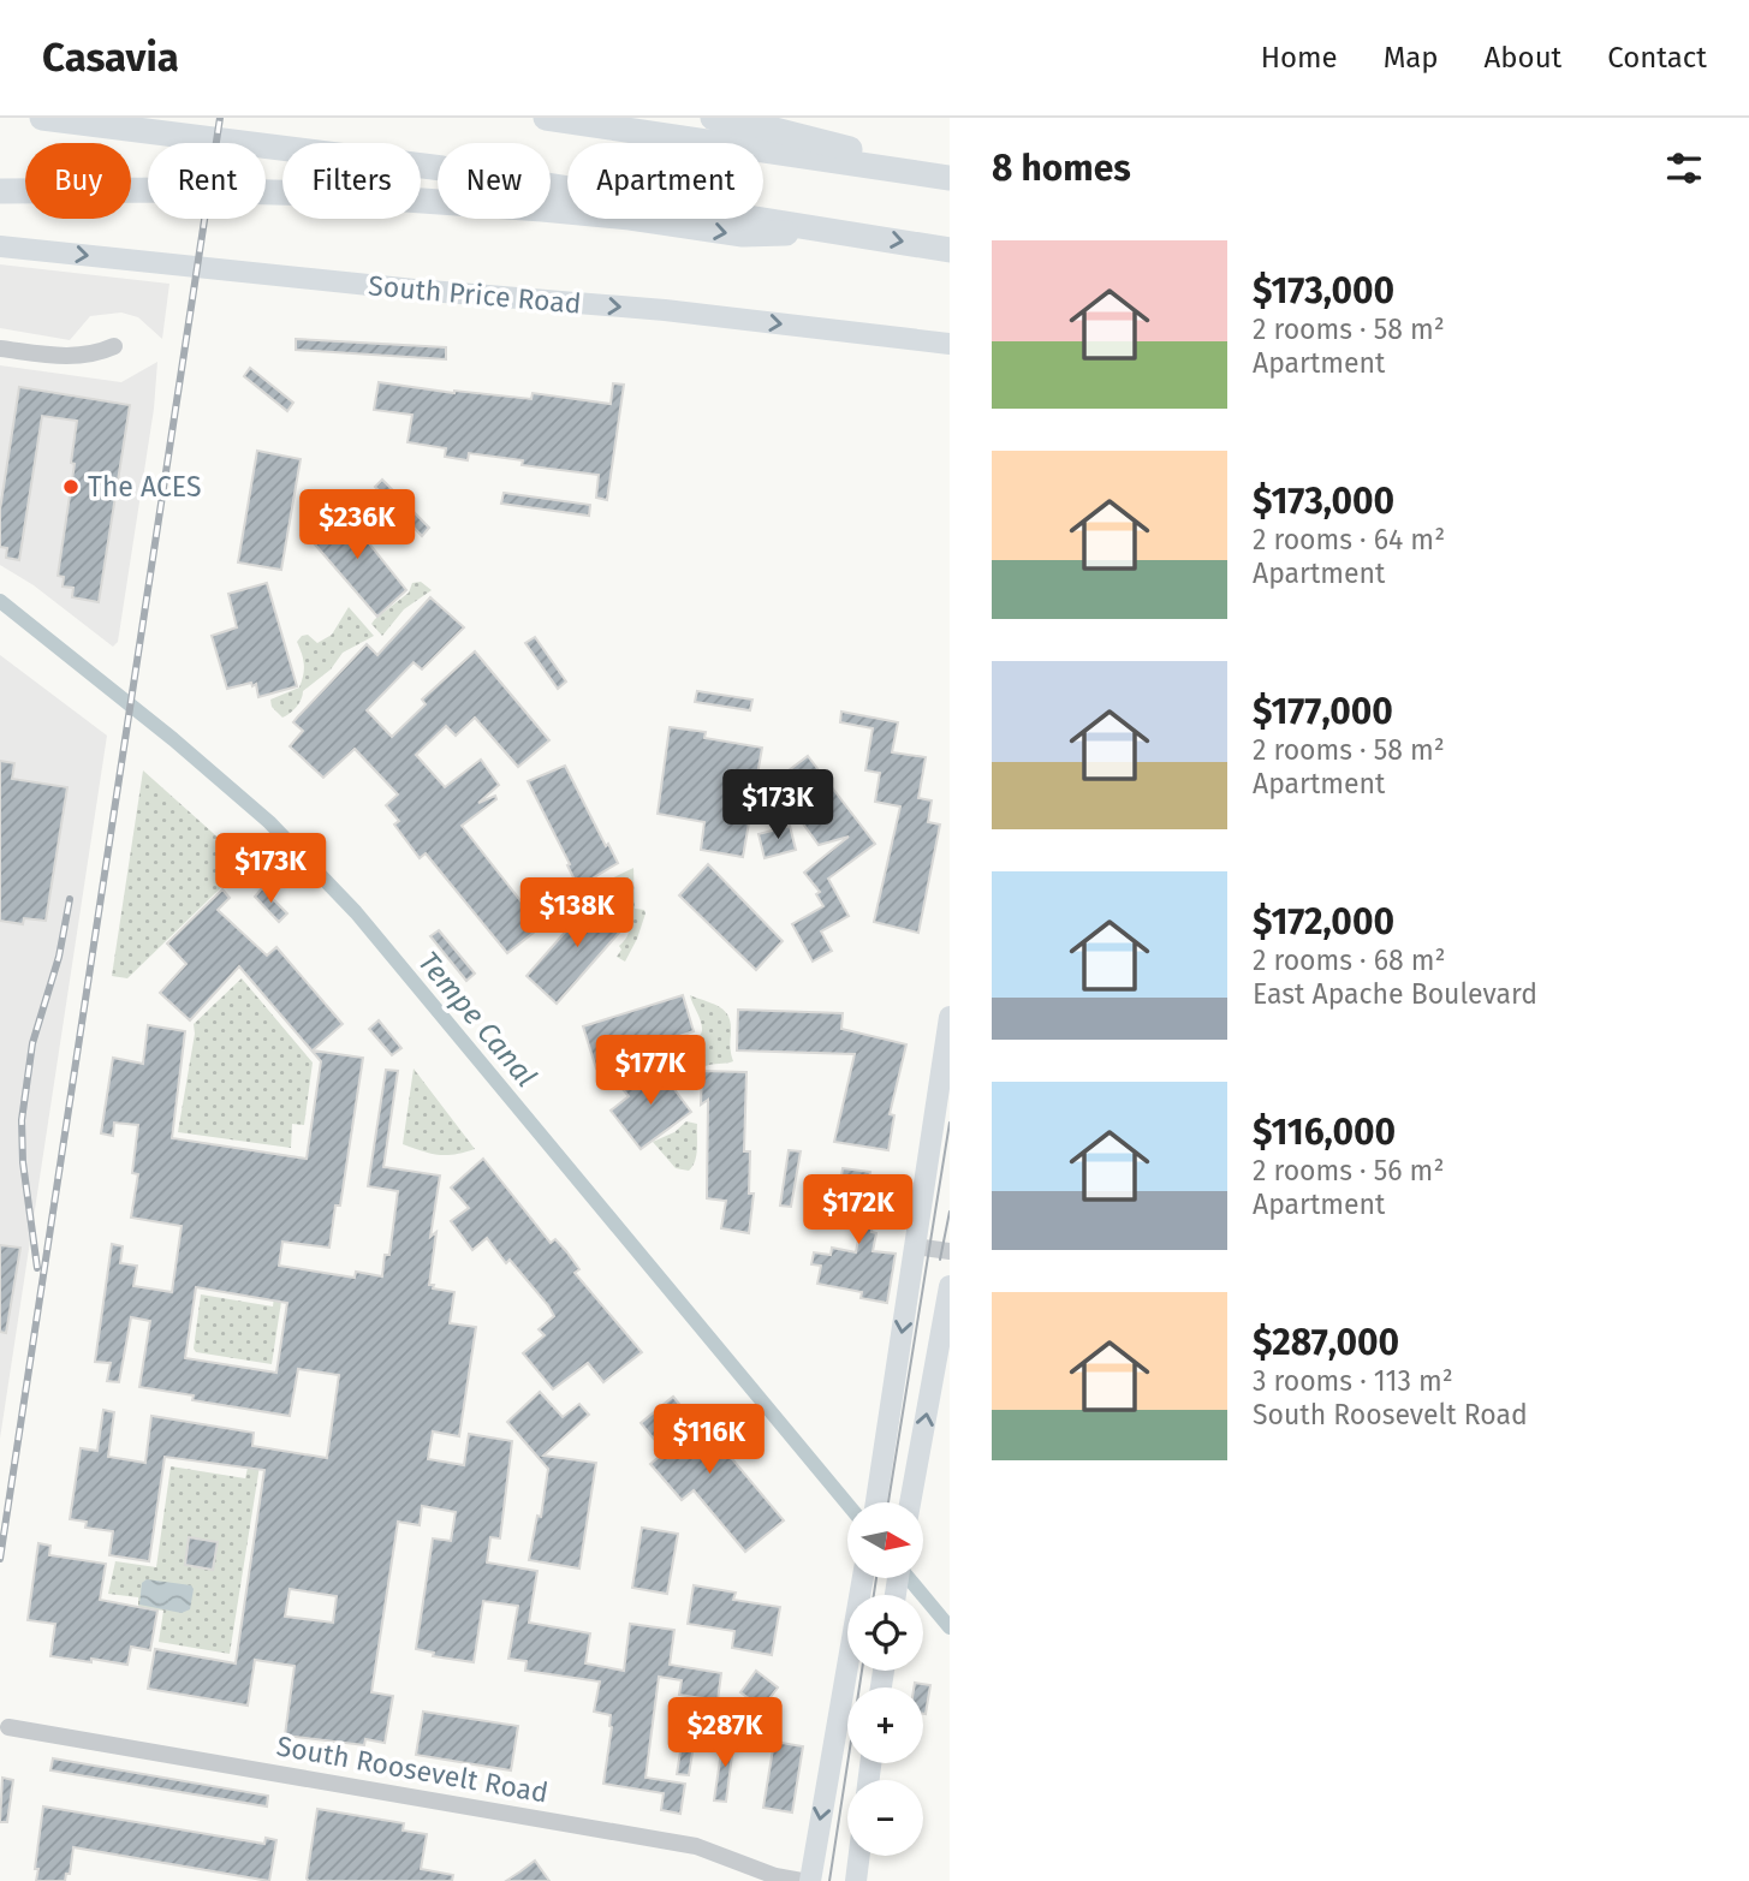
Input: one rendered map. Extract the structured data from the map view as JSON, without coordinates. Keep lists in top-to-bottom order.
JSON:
{
  "streets": {
    "main road": ["South Price Road"],
    "street": ["South Roosevelt Road"]
  },
  "one_way": ["South Price Road"],
  "water": ["Tempe Canal"],
  "places": ["The ACES"],
  "north": "right",
  "page": {
    "header": "Casavia",
    "nav": [
      "Home",
      "Map",
      "About",
      "Contact"
    ],
    "heading": "8 homes",
    "chip": [
      "Buy",
      "Rent",
      "Filters",
      "New",
      "Apartment"
    ],
    "list": [
      {
        "name": "$173,000",
        "note": "2 rooms · 58 m² · Apartment"
      },
      {
        "name": "$173,000",
        "note": "2 rooms · 64 m² · Apartment"
      },
      {
        "name": "$177,000",
        "note": "2 rooms · 58 m² · Apartment"
      },
      {
        "name": "$172,000",
        "note": "2 rooms · 68 m² · East Apache Boulevard"
      },
      {
        "name": "$116,000",
        "note": "2 rooms · 56 m² · Apartment"
      },
      {
        "name": "$287,000",
        "note": "3 rooms · 113 m² · South Roosevelt Road"
      }
    ],
    "price": [
      "$236K",
      "$173K",
      "$173K",
      "$138K",
      "$177K",
      "$172K",
      "$116K",
      "$287K"
    ],
    "map_buttons": ["+", "−"]
  }
}
